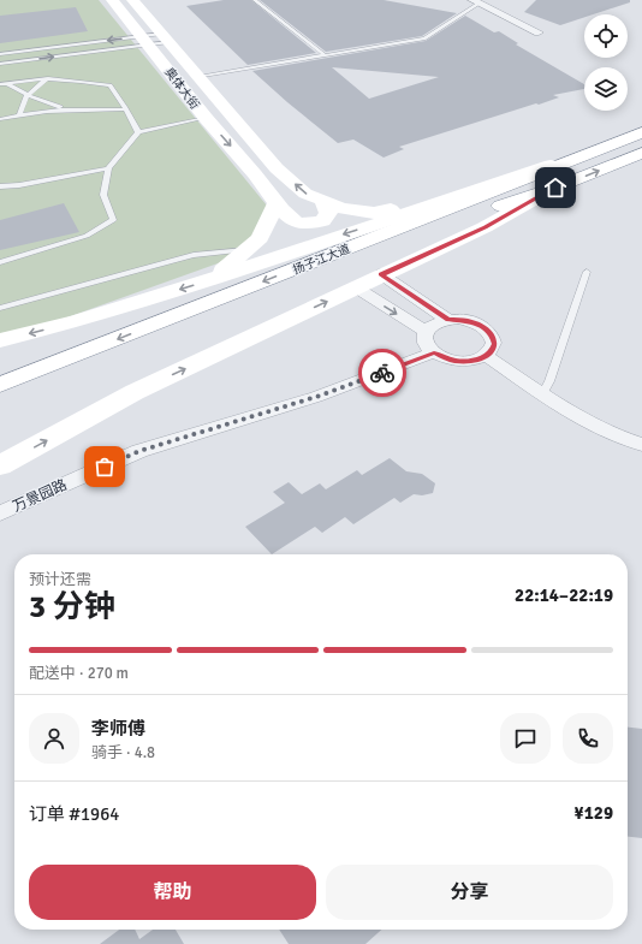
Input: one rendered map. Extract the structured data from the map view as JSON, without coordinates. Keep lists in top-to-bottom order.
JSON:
{
  "streets": {
    "main road": ["奥体大街", "扬子江大道"],
    "street": ["万景园路"]
  },
  "page": {
    "heading": ["3 分钟", "预计还需", "22:14–22:19"],
    "panel": [
      "李师傅",
      "骑手 · 4.8",
      "订单 #1964",
      "¥129"
    ],
    "bar": "配送中 · 270 m",
    "buttons": ["帮助", "分享"]
  }
}
